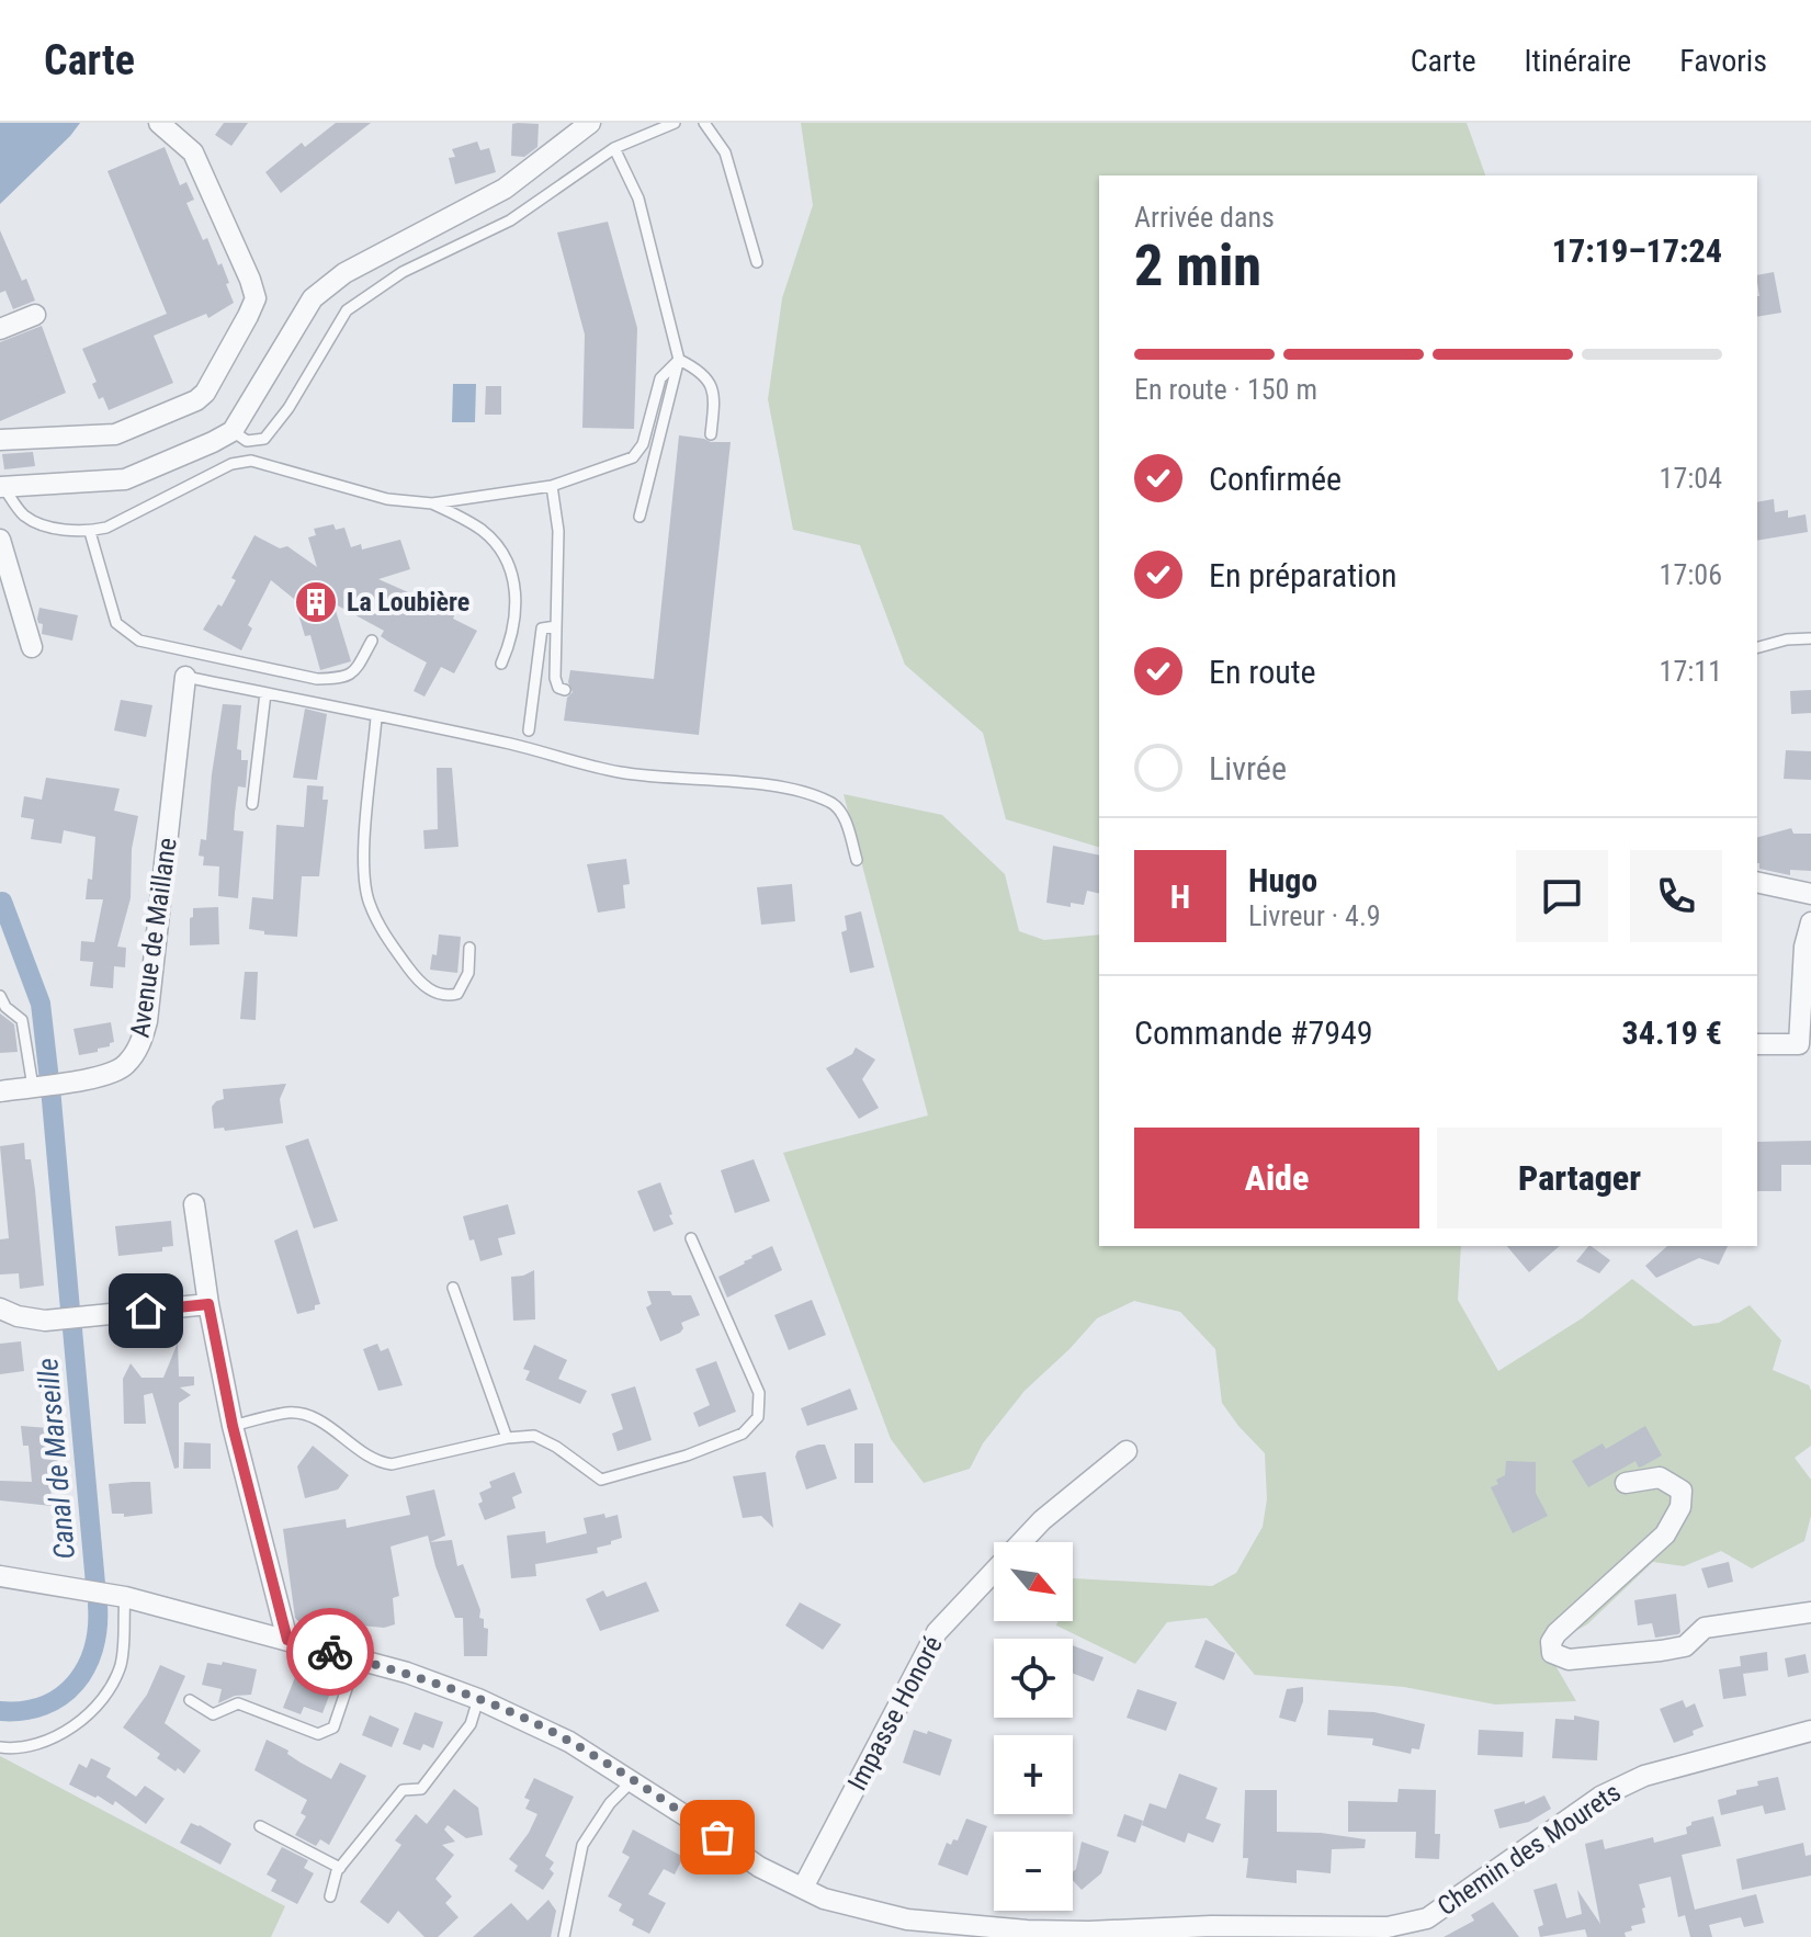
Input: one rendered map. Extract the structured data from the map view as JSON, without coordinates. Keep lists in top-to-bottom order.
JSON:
{
  "streets": {
    "street": ["Avenue de Maillane", "Impasse Honoré", "Chemin des Mourets"]
  },
  "crossings": [
    ["Impasse Honoré", "Chemin des Mourets"]
  ],
  "water": ["Canal de Marseille"],
  "places": {
    "building": ["La Loubière"]
  },
  "north": "bottom right",
  "page": {
    "header": "Carte",
    "nav": ["Carte", "Itinéraire", "Favoris"],
    "heading": ["2 min", "Arrivée dans", "17:19–17:24"],
    "panel": [
      "Hugo",
      "Livreur · 4.9",
      "Commande #7949",
      "34.19 €"
    ],
    "bar": "En route · 150 m",
    "list": [
      ["Confirmée", "17:04"],
      ["En préparation", "17:06"],
      ["En route", "17:11"],
      "Livrée"
    ],
    "round": "H",
    "buttons": ["Aide", "Partager"],
    "map_buttons": ["+", "−"]
  }
}
